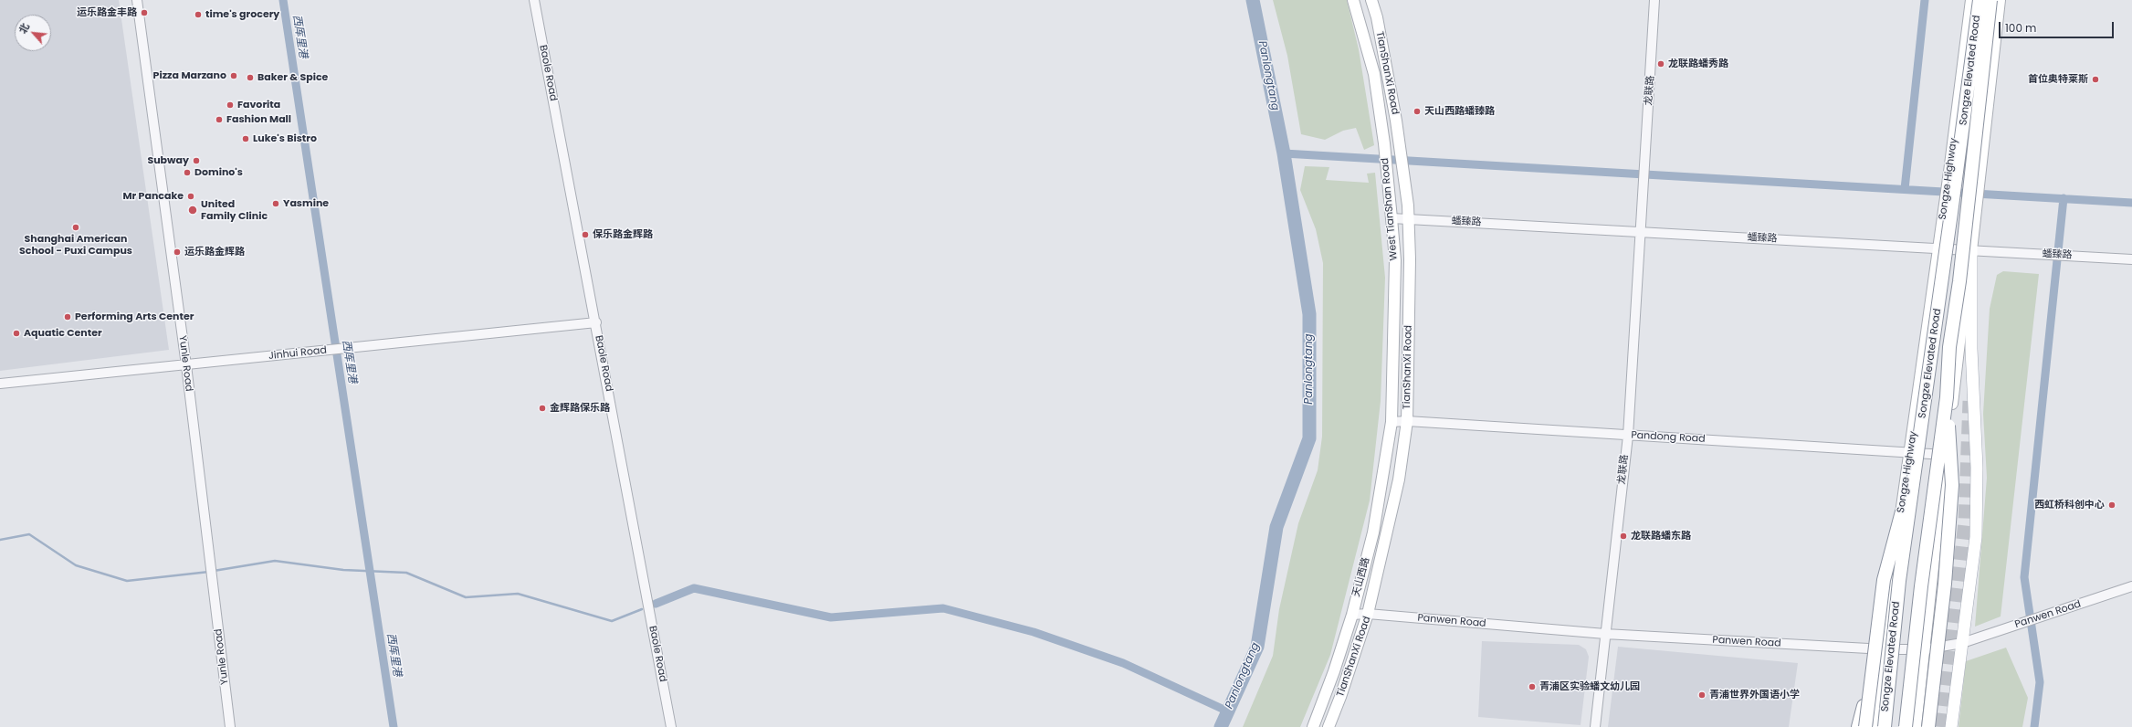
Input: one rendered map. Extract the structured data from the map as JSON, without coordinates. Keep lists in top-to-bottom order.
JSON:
{
  "streets": {
    "highway": ["Songze Elevated Road"],
    "main road": [
      "TianShanXi Road",
      "Songze Highway",
      "West TianShan Road",
      "天山西路"
    ],
    "street": [
      "Baole Road",
      "龙联路",
      "蟠臻路",
      "Jinhui Road",
      "Yunle Road",
      "Pandong Road",
      "Panwen Road"
    ]
  },
  "crossings": [
    ["Songze Elevated Road", "Songze Highway"],
    ["Songze Elevated Road", "Pandong Road"],
    ["Baole Road", "Jinhui Road"],
    ["TianShanXi Road", "蟠臻路"],
    ["TianShanXi Road", "Pandong Road"],
    ["TianShanXi Road", "Panwen Road"],
    ["龙联路", "蟠臻路"],
    ["龙联路", "Pandong Road"],
    ["龙联路", "Panwen Road"],
    ["Songze Highway", "蟠臻路"],
    ["Songze Highway", "Pandong Road"],
    ["Songze Highway", "Panwen Road"],
    ["West TianShan Road", "蟠臻路"],
    ["West TianShan Road", "Pandong Road"],
    ["West TianShan Road", "天山西路"],
    ["Jinhui Road", "Yunle Road"],
    ["Pandong Road", "天山西路"],
    ["天山西路", "Panwen Road"]
  ],
  "water": ["西厍里港", "Panlongtang"],
  "places": [
    "运乐路金丰路",
    "time's grocery",
    "龙联路蟠秀路",
    "Pizza Marzano",
    "Baker & Spice",
    "首位奥特莱斯",
    "Favorita",
    "天山西路蟠臻路",
    "Fashion Mall",
    "Luke's Bistro",
    "Subway",
    "Domino's",
    "Mr Pancake",
    "Yasmine",
    "United Family Clinic",
    "Shanghai American School - Puxi Campus",
    "保乐路金辉路",
    "运乐路金辉路",
    "Performing Arts Center",
    "Aquatic Center",
    "金辉路保乐路",
    "西虹桥科创中心",
    "龙联路蟠东路",
    "青浦区实验蟠文幼儿园",
    "青浦世界外国语小学"
  ],
  "scale_bar": "100 m",
  "north": "top left"
}
